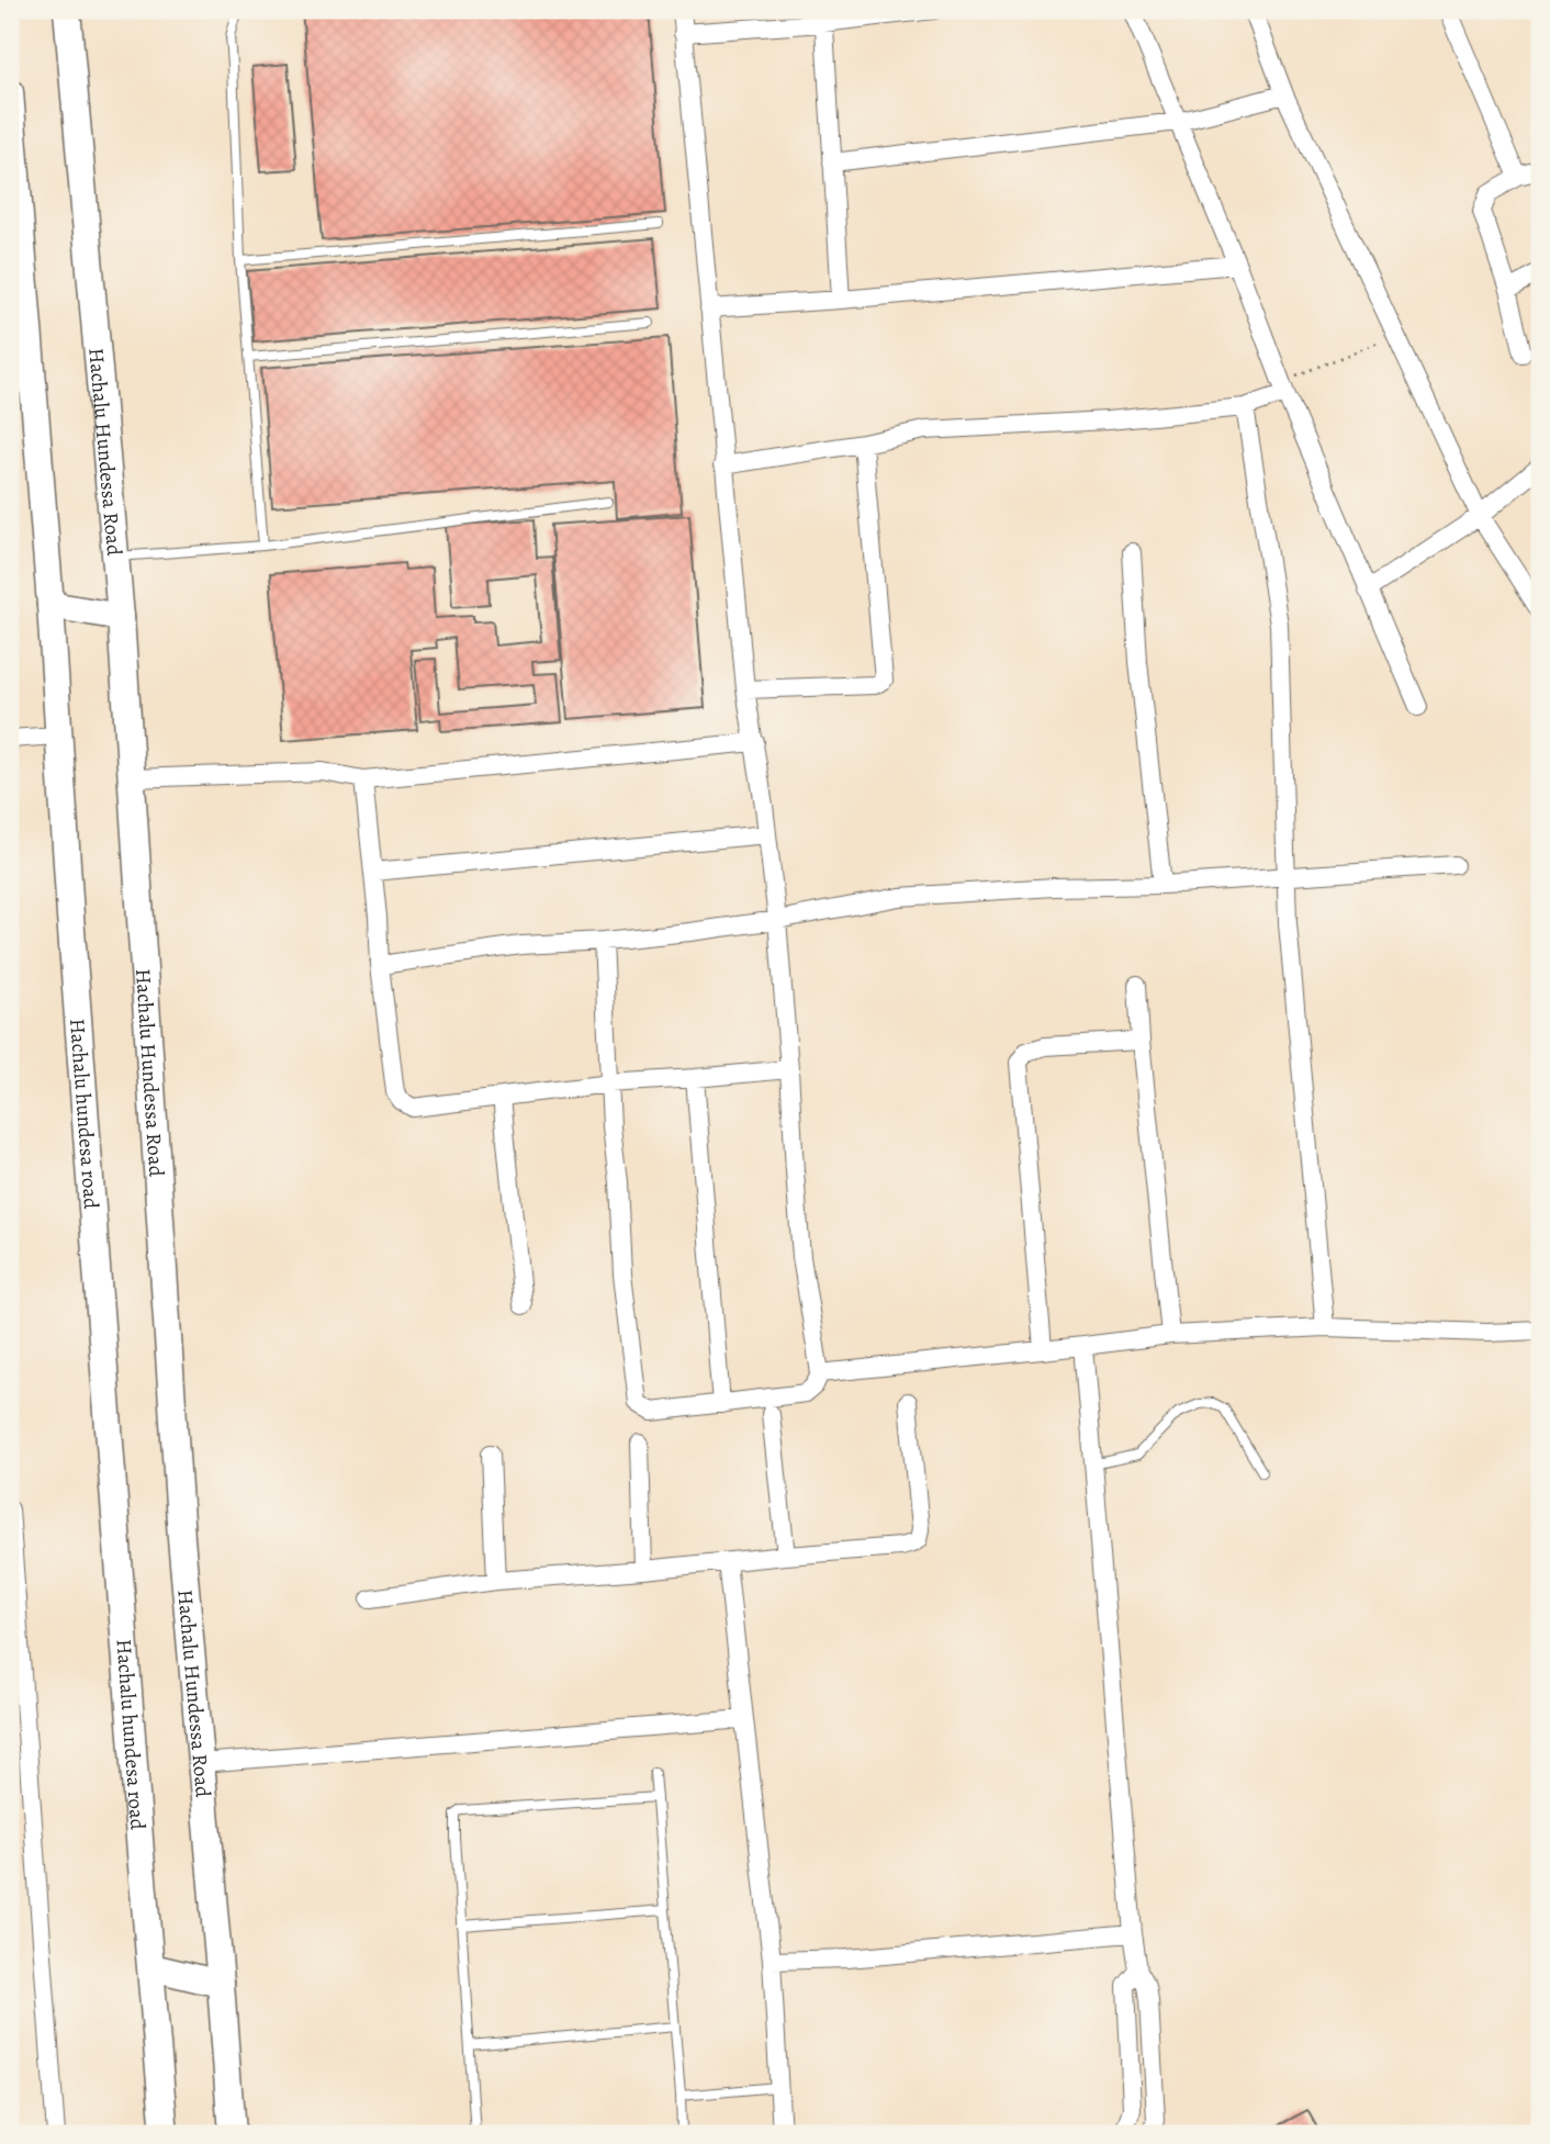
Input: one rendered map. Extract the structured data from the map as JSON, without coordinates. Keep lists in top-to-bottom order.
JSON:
{
  "streets": {
    "main road": ["Hachalu Hundessa Road", "Hachalu hundesa road"]
  }
}
